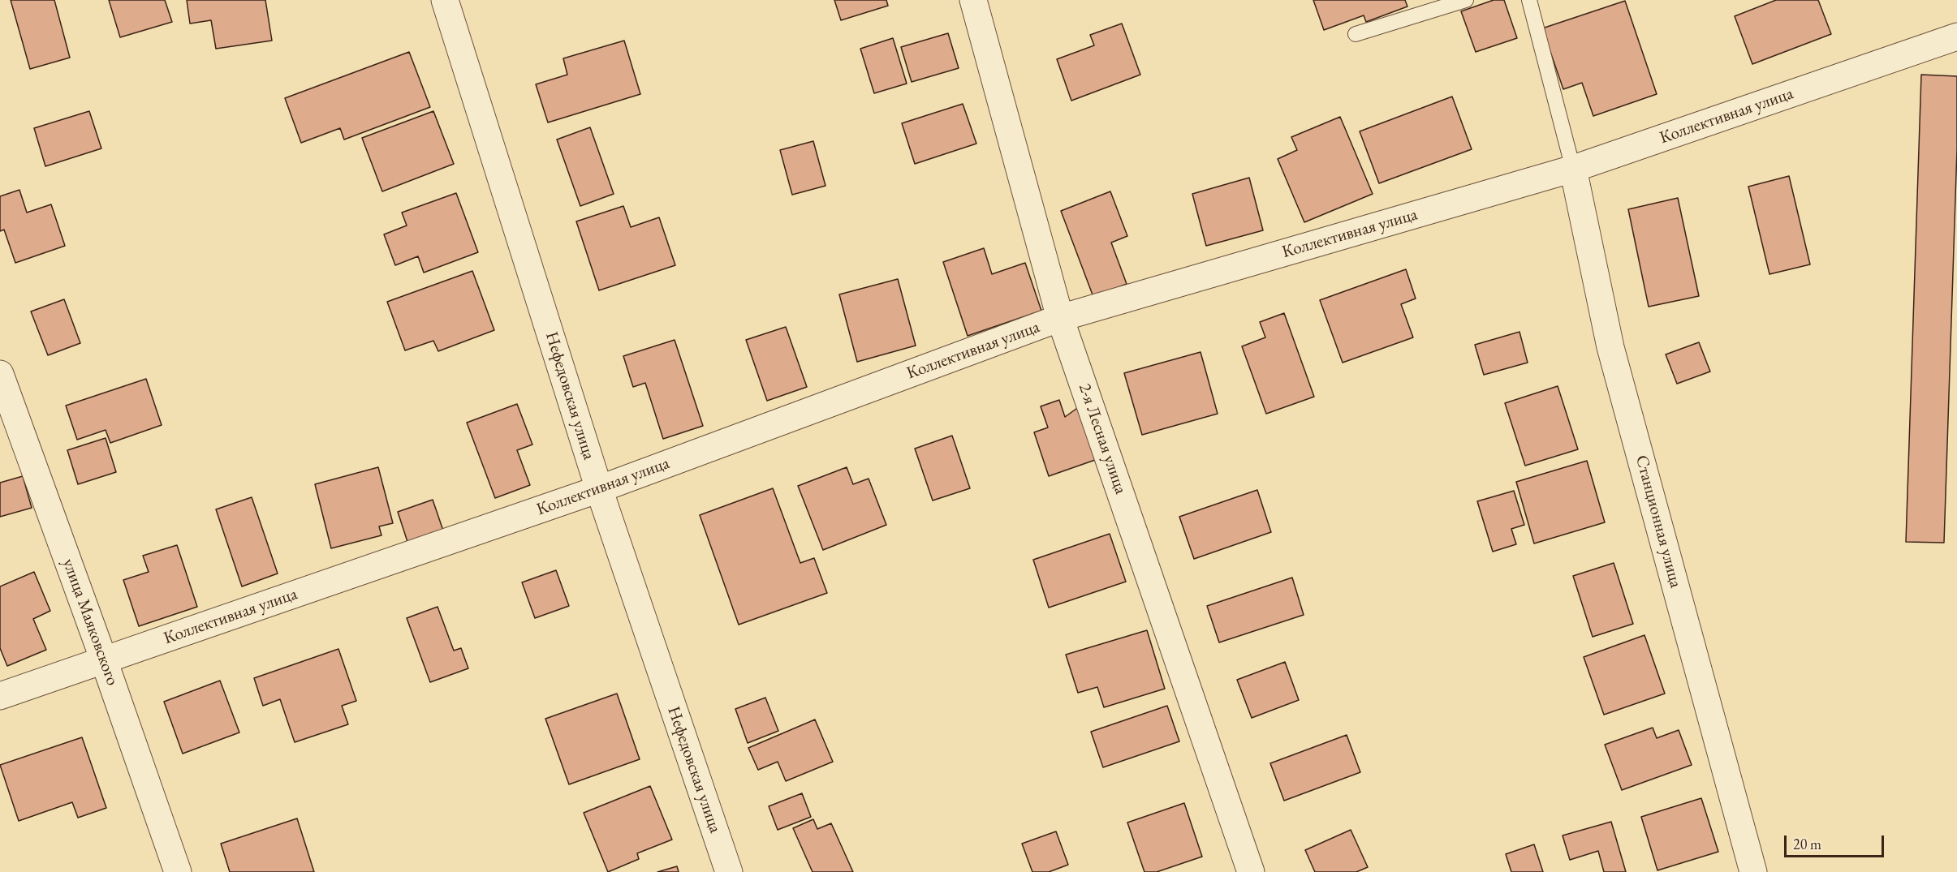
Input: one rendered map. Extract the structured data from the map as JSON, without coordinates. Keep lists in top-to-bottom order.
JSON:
{
  "streets": {
    "street": [
      "Коллективная улица",
      "Нефедовская улица",
      "2-я Лесная улица",
      "Станционная улица",
      "улица Маяковского"
    ]
  },
  "crossings": [
    ["Коллективная улица", "Нефедовская улица"],
    ["Коллективная улица", "2-я Лесная улица"],
    ["Коллективная улица", "Станционная улица"],
    ["Коллективная улица", "улица Маяковского"]
  ],
  "scale_bar": "20 m"
}
